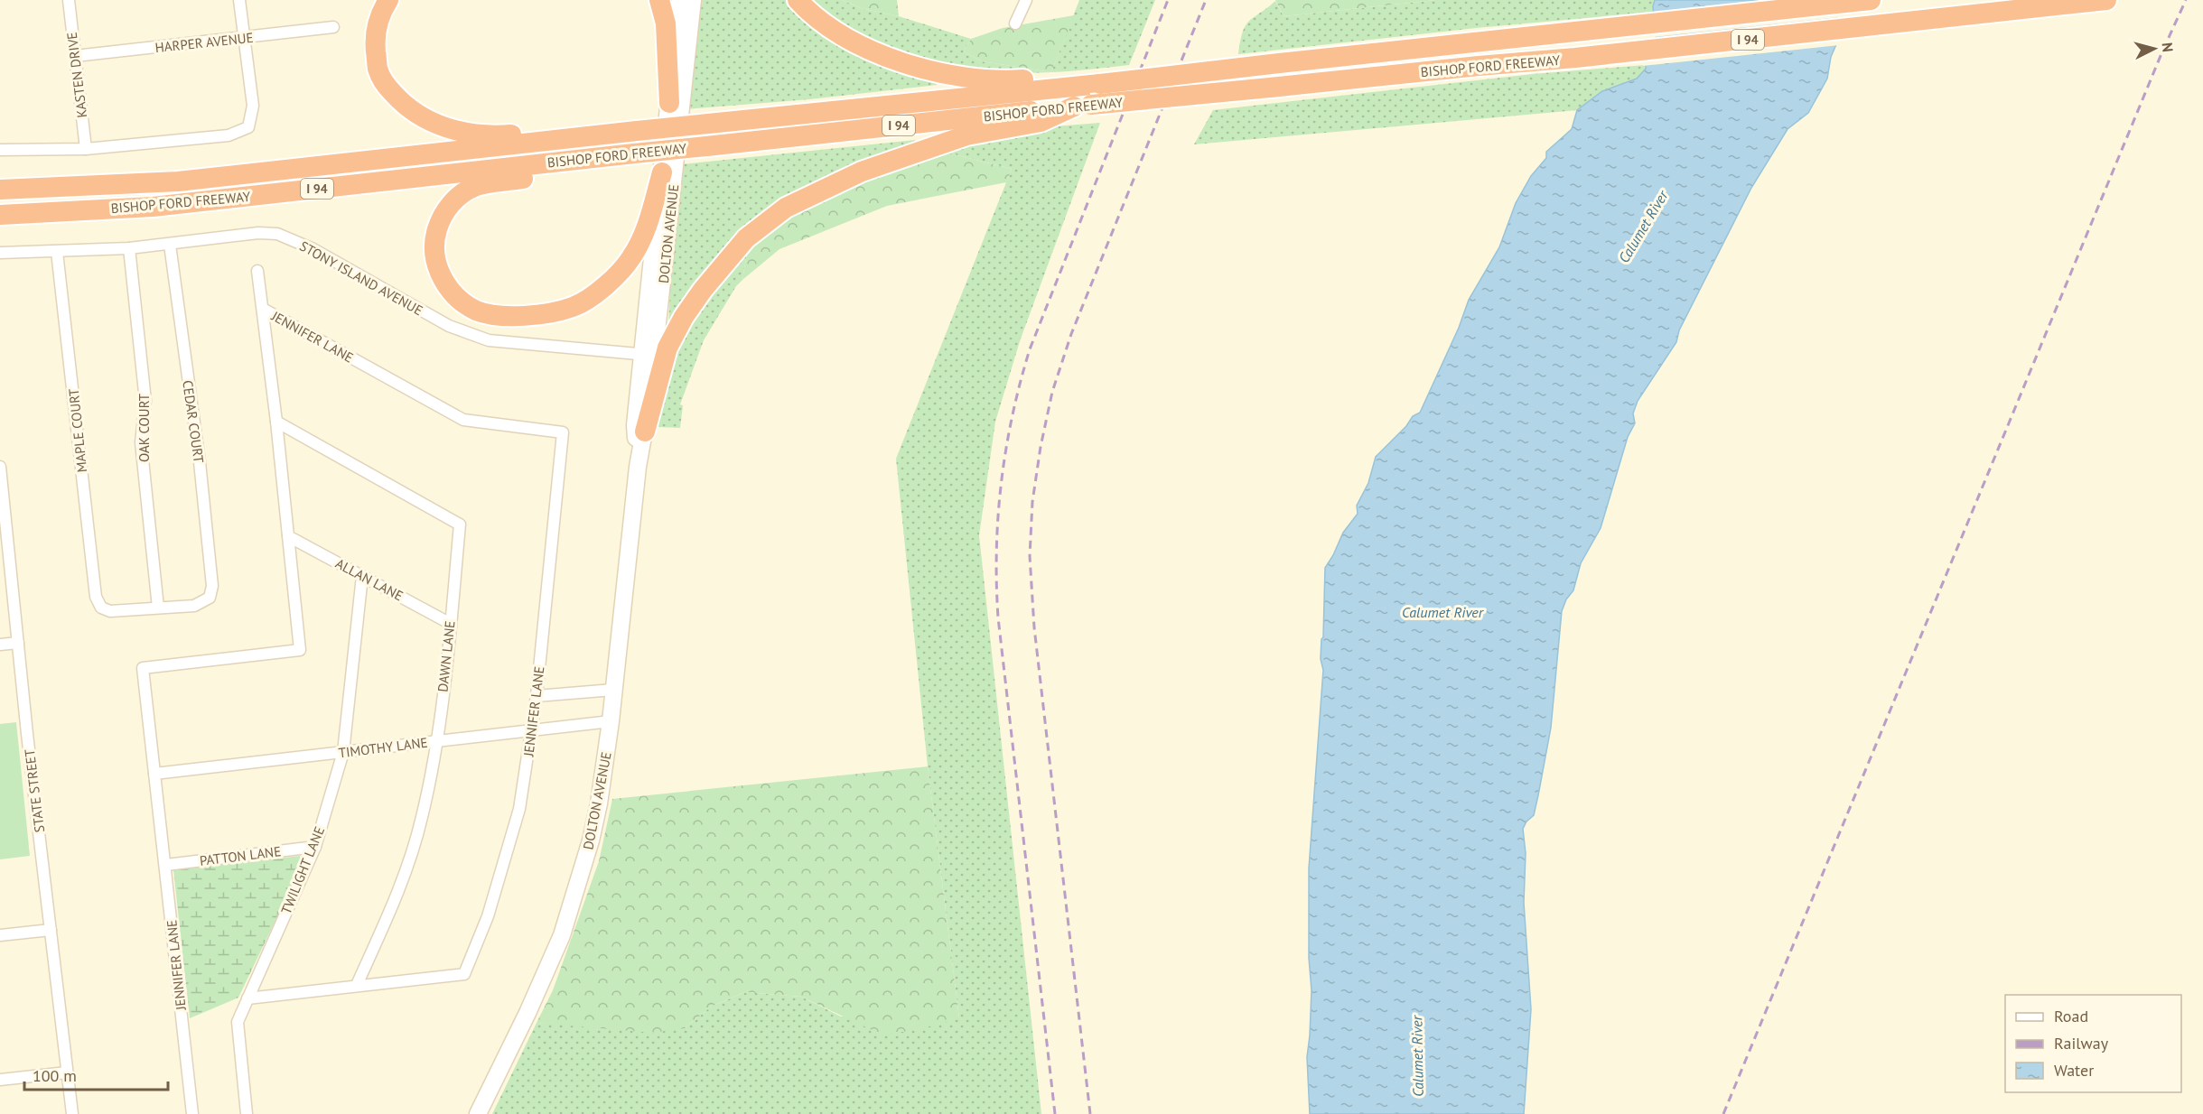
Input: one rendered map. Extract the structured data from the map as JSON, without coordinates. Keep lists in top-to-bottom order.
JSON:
{
  "streets": {
    "highway": ["I 94", "BISHOP FORD FREEWAY"],
    "street": [
      "HARPER AVENUE",
      "KASTEN DRIVE",
      "DOLTON AVENUE",
      "STONY ISLAND AVENUE",
      "JENNIFER LANE",
      "CEDAR COURT",
      "OAK COURT",
      "MAPLE COURT",
      "ALLAN LANE",
      "DAWN LANE",
      "TIMOTHY LANE",
      "STATE STREET",
      "PATTON LANE",
      "TWILIGHT LANE"
    ]
  },
  "crossings": [
    ["HARPER AVENUE", "KASTEN DRIVE"],
    ["DOLTON AVENUE", "STONY ISLAND AVENUE"],
    ["DOLTON AVENUE", "TIMOTHY LANE"],
    ["STONY ISLAND AVENUE", "CEDAR COURT"],
    ["STONY ISLAND AVENUE", "OAK COURT"],
    ["STONY ISLAND AVENUE", "MAPLE COURT"],
    ["JENNIFER LANE", "ALLAN LANE"],
    ["JENNIFER LANE", "DAWN LANE"],
    ["JENNIFER LANE", "TIMOTHY LANE"],
    ["JENNIFER LANE", "PATTON LANE"],
    ["JENNIFER LANE", "TWILIGHT LANE"],
    ["CEDAR COURT", "OAK COURT"],
    ["CEDAR COURT", "MAPLE COURT"],
    ["OAK COURT", "MAPLE COURT"],
    ["ALLAN LANE", "DAWN LANE"],
    ["ALLAN LANE", "TWILIGHT LANE"],
    ["DAWN LANE", "TIMOTHY LANE"],
    ["TIMOTHY LANE", "TWILIGHT LANE"],
    ["PATTON LANE", "TWILIGHT LANE"]
  ],
  "water": ["Calumet River"],
  "legend": ["Road", "Railway", "Water"],
  "scale_bar": "100 m",
  "north": "right"
}
